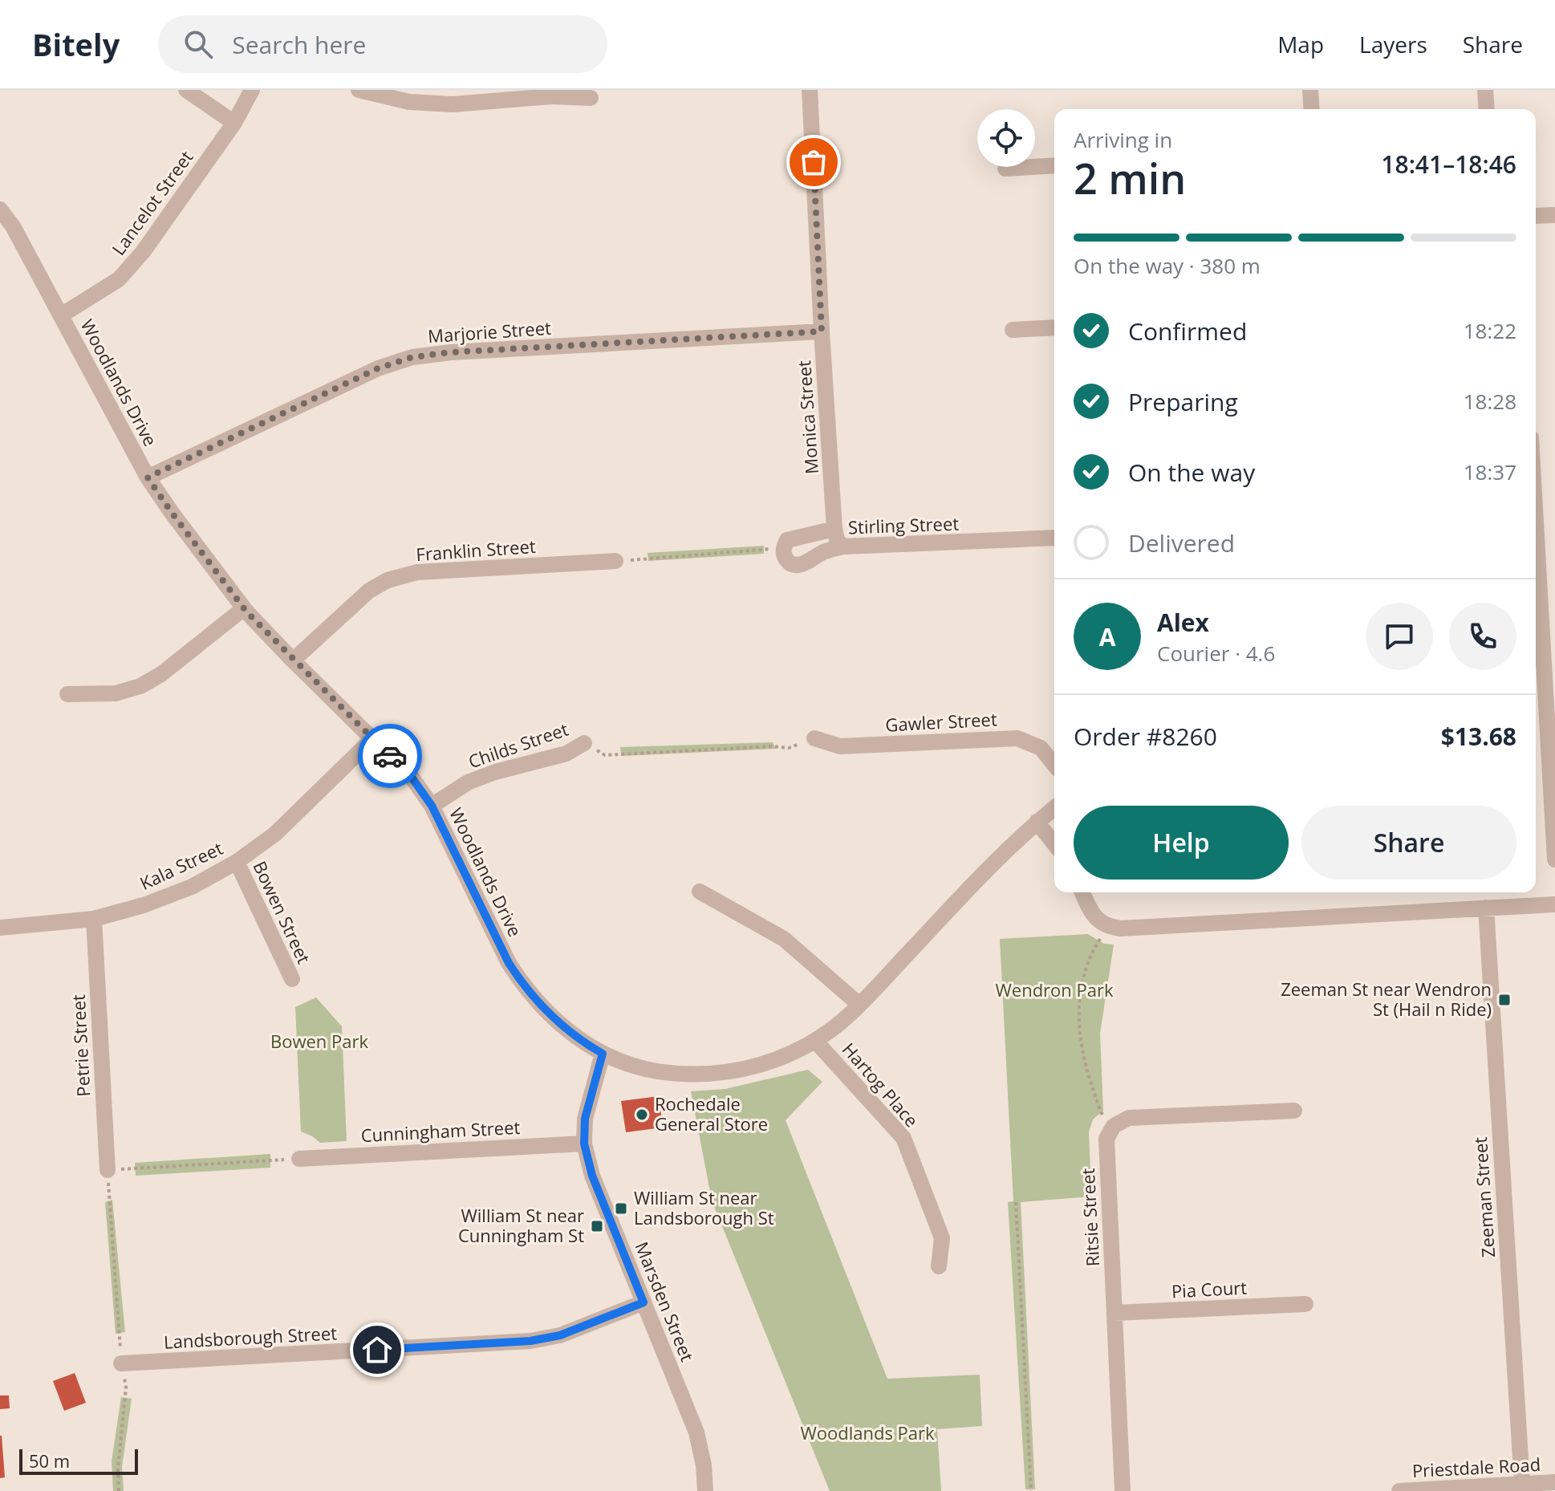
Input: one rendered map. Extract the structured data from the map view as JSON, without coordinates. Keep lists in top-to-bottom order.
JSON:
{
  "streets": {
    "street": [
      "Lancelot Street",
      "Marjorie Street",
      "Woodlands Drive",
      "Monica Street",
      "Stirling Street",
      "Franklin Street",
      "Gawler Street",
      "Childs Street",
      "Kala Street",
      "Bowen Street",
      "Petrie Street",
      "Hartog Place",
      "Cunningham Street",
      "Zeeman Street",
      "Ritsie Street",
      "Pia Court",
      "Marsden Street",
      "Landsborough Street",
      "Priestdale Road"
    ]
  },
  "crossings": [
    ["Lancelot Street", "Woodlands Drive"],
    ["Marjorie Street", "Woodlands Drive"],
    ["Marjorie Street", "Monica Street"],
    ["Woodlands Drive", "Franklin Street"],
    ["Woodlands Drive", "Childs Street"],
    ["Woodlands Drive", "Kala Street"],
    ["Woodlands Drive", "Hartog Place"],
    ["Woodlands Drive", "Marsden Street"],
    ["Monica Street", "Stirling Street"],
    ["Kala Street", "Bowen Street"],
    ["Kala Street", "Petrie Street"],
    ["Cunningham Street", "Marsden Street"],
    ["Zeeman Street", "Priestdale Road"],
    ["Ritsie Street", "Pia Court"],
    ["Marsden Street", "Landsborough Street"]
  ],
  "parks": ["Wendron Park", "Bowen Park", "Woodlands Park"],
  "places": {
    "transit": ["Zeeman St near Wendron St (Hail n Ride)", "William St near Landsborough St", "William St near Cunningham St"],
    "other": ["Rochedale General Store"]
  },
  "scale_bar": "50 m",
  "page": {
    "header": "Bitely",
    "search": "Search here",
    "nav": ["Map", "Layers", "Share"],
    "heading": ["2 min", "Arriving in", "18:41–18:46"],
    "panel": [
      "Alex",
      "Courier · 4.6",
      "Order #8260",
      "$13.68"
    ],
    "bar": "On the way · 380 m",
    "list": [
      ["Confirmed", "18:22"],
      ["Preparing", "18:28"],
      ["On the way", "18:37"],
      "Delivered"
    ],
    "round": "A",
    "buttons": ["Help", "Share"],
    "scale": "50 m"
  }
}
